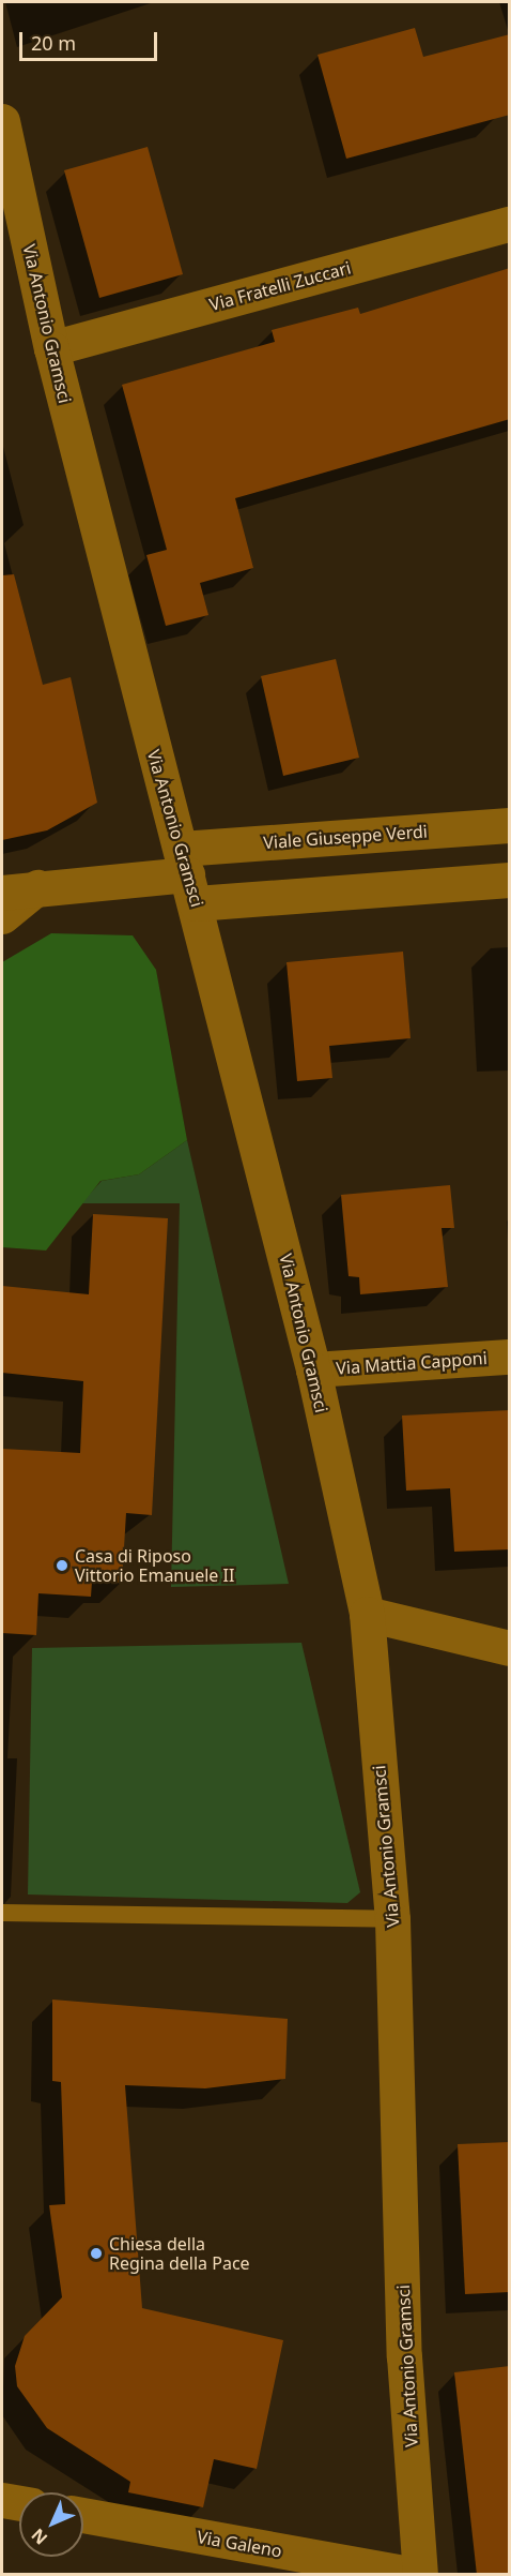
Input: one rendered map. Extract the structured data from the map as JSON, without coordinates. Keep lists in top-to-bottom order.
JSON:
{
  "streets": {
    "street": [
      "Via Fratelli Zuccari",
      "Via Antonio Gramsci",
      "Viale Giuseppe Verdi",
      "Via Mattia Capponi",
      "Via Galeno"
    ]
  },
  "crossings": [
    ["Via Fratelli Zuccari", "Via Antonio Gramsci"],
    ["Via Antonio Gramsci", "Viale Giuseppe Verdi"],
    ["Via Antonio Gramsci", "Via Mattia Capponi"]
  ],
  "places": ["Casa di Riposo Vittorio Emanuele II", "Chiesa della Regina della Pace"],
  "scale_bar": "20 m",
  "north": "bottom left"
}
